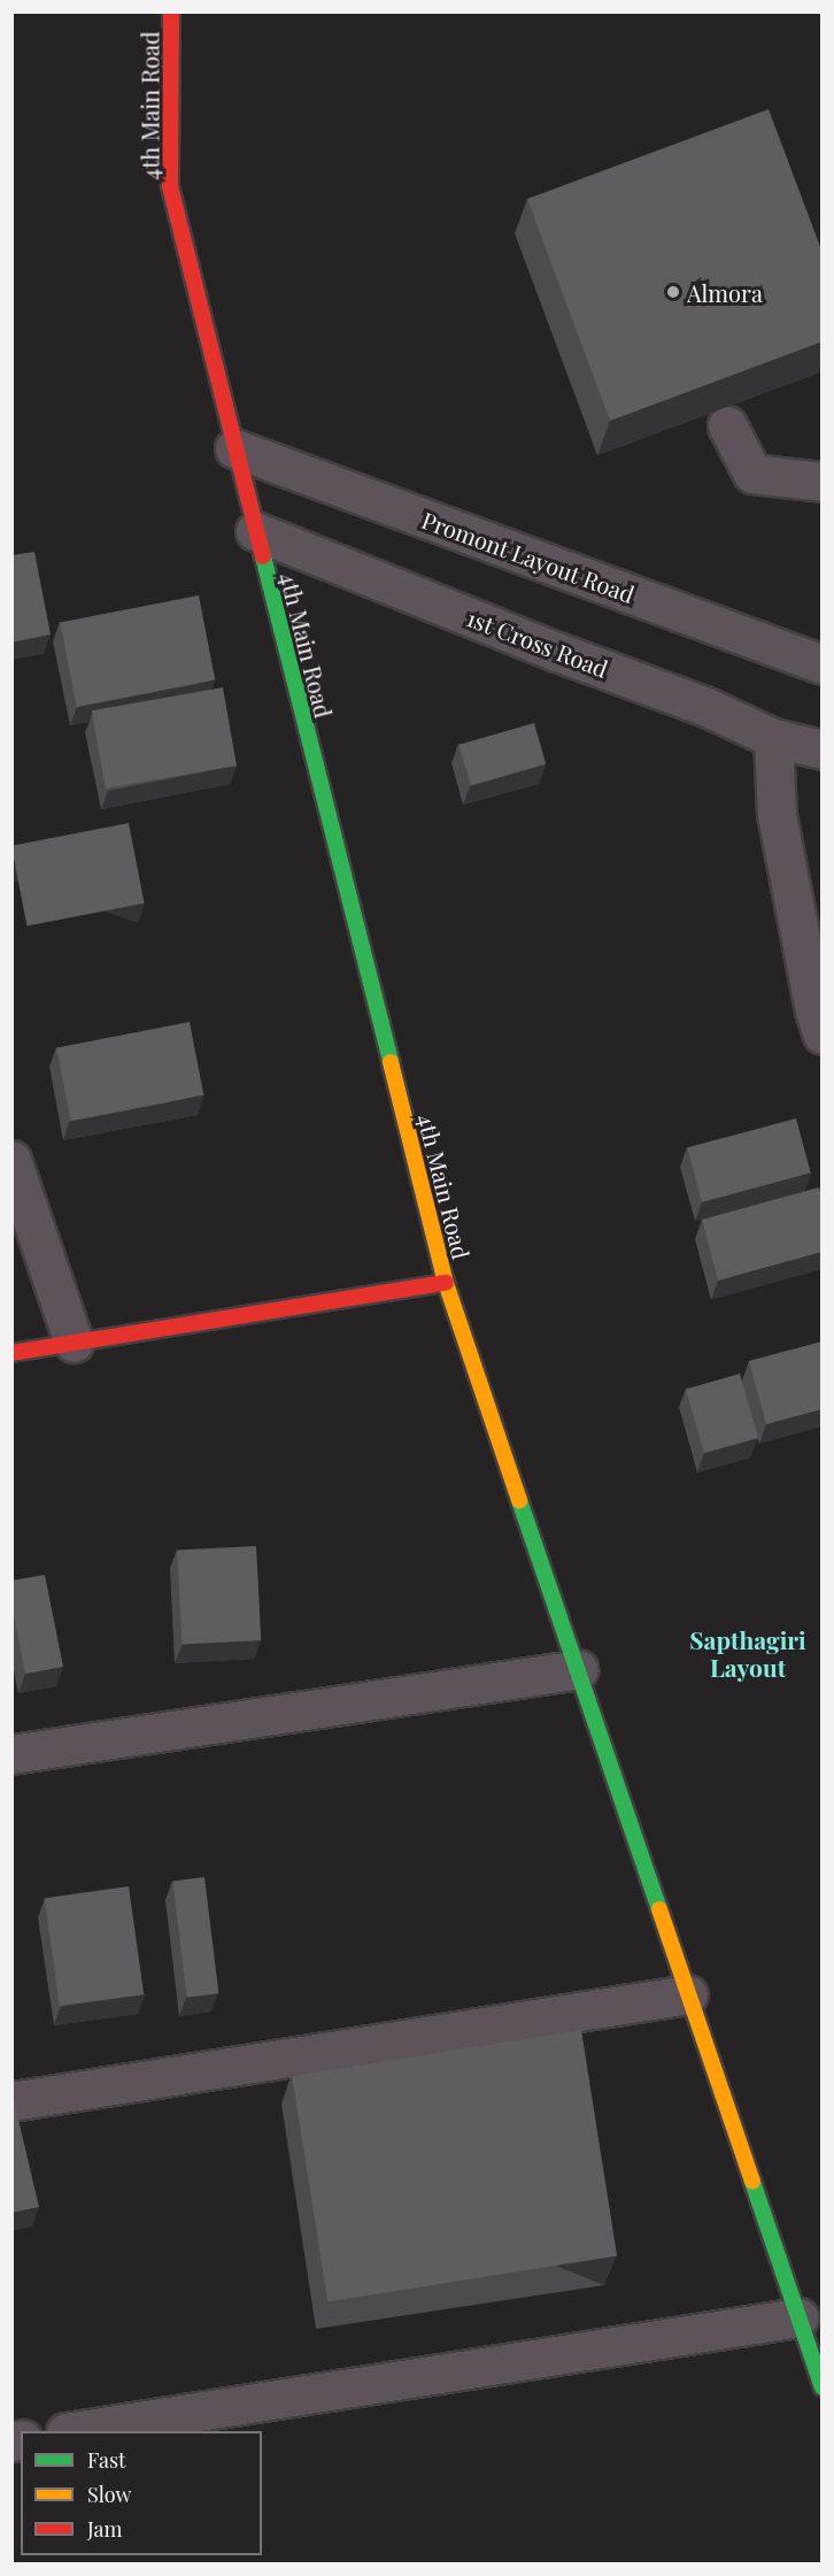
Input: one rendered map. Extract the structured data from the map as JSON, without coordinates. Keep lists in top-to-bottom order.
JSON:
{
  "streets": {
    "street": ["4th Main Road", "Promont Layout Road", "1st Cross Road"]
  },
  "crossings": [
    ["4th Main Road", "Promont Layout Road"],
    ["4th Main Road", "1st Cross Road"]
  ],
  "districts": ["Sapthagiri Layout"],
  "places": ["Almora"],
  "legend": ["Fast", "Slow", "Jam"]
}
